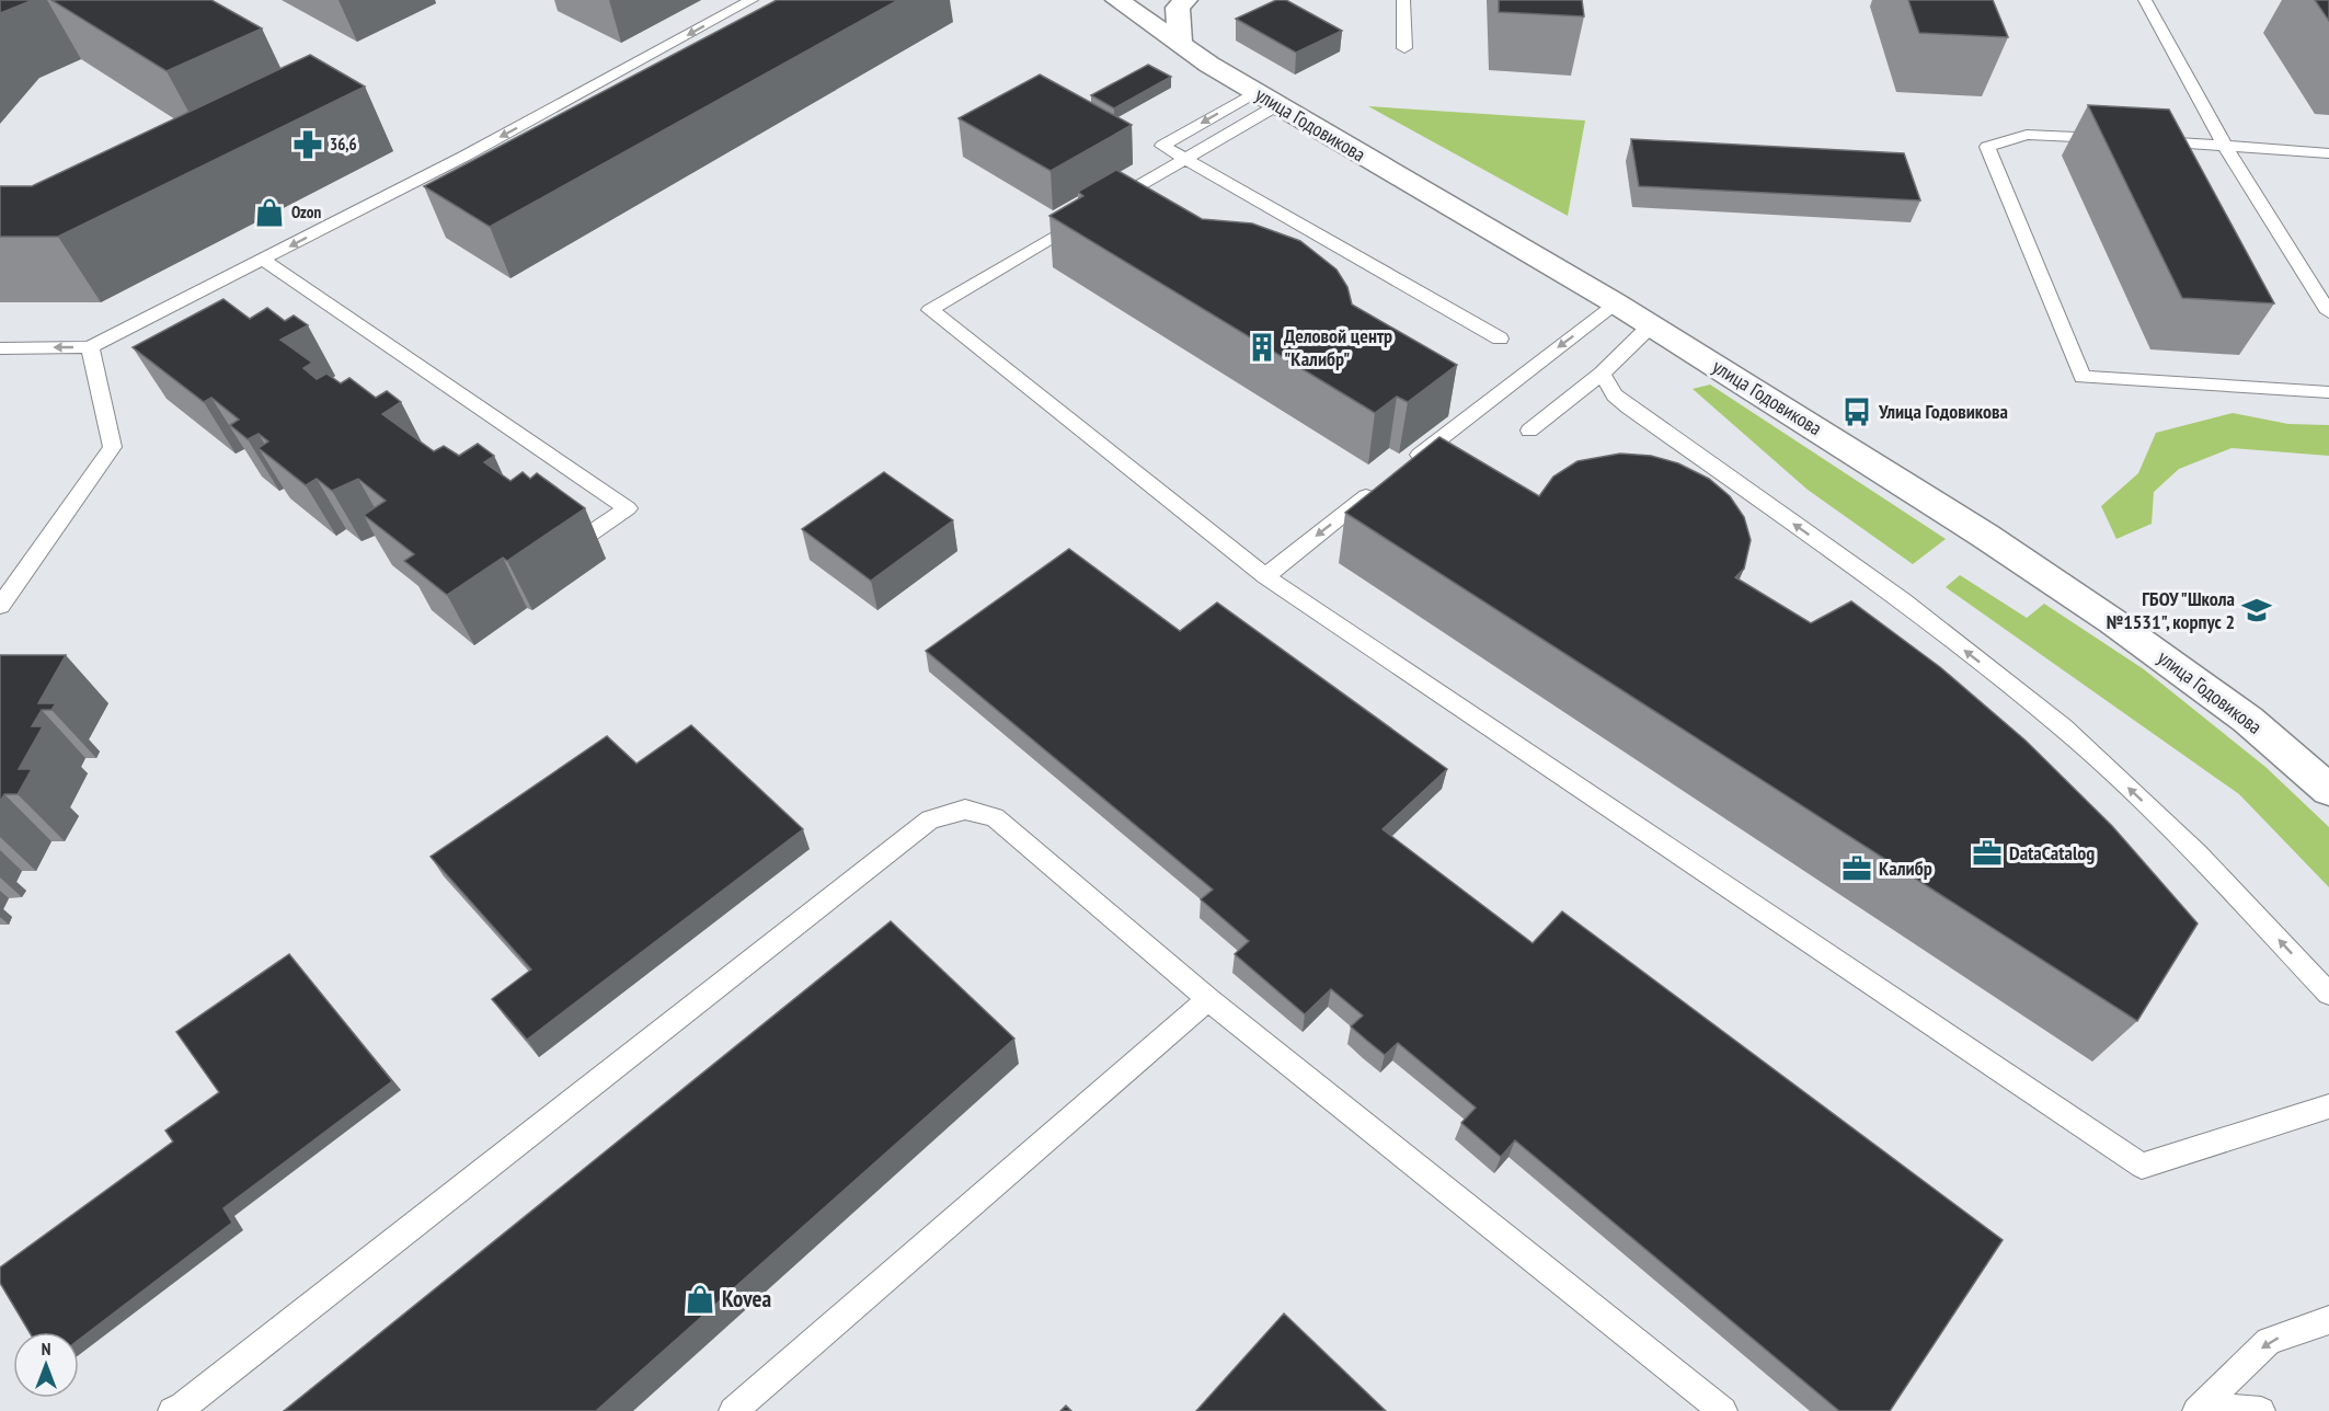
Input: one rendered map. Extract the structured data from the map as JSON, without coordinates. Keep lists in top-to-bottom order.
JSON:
{
  "streets": {
    "street": ["улица Годовикова"]
  },
  "places": {
    "pharmacy": ["36,6"],
    "shop": ["Ozon", "Kovea"],
    "building": ["Деловой центр \"Калибр\""],
    "bus stop": ["Улица Годовикова"],
    "school or university": ["ГБОУ \"Школа №1531\", корпус 2"],
    "office": ["DataCatalog", "Калибр"]
  },
  "north": "top"
}
